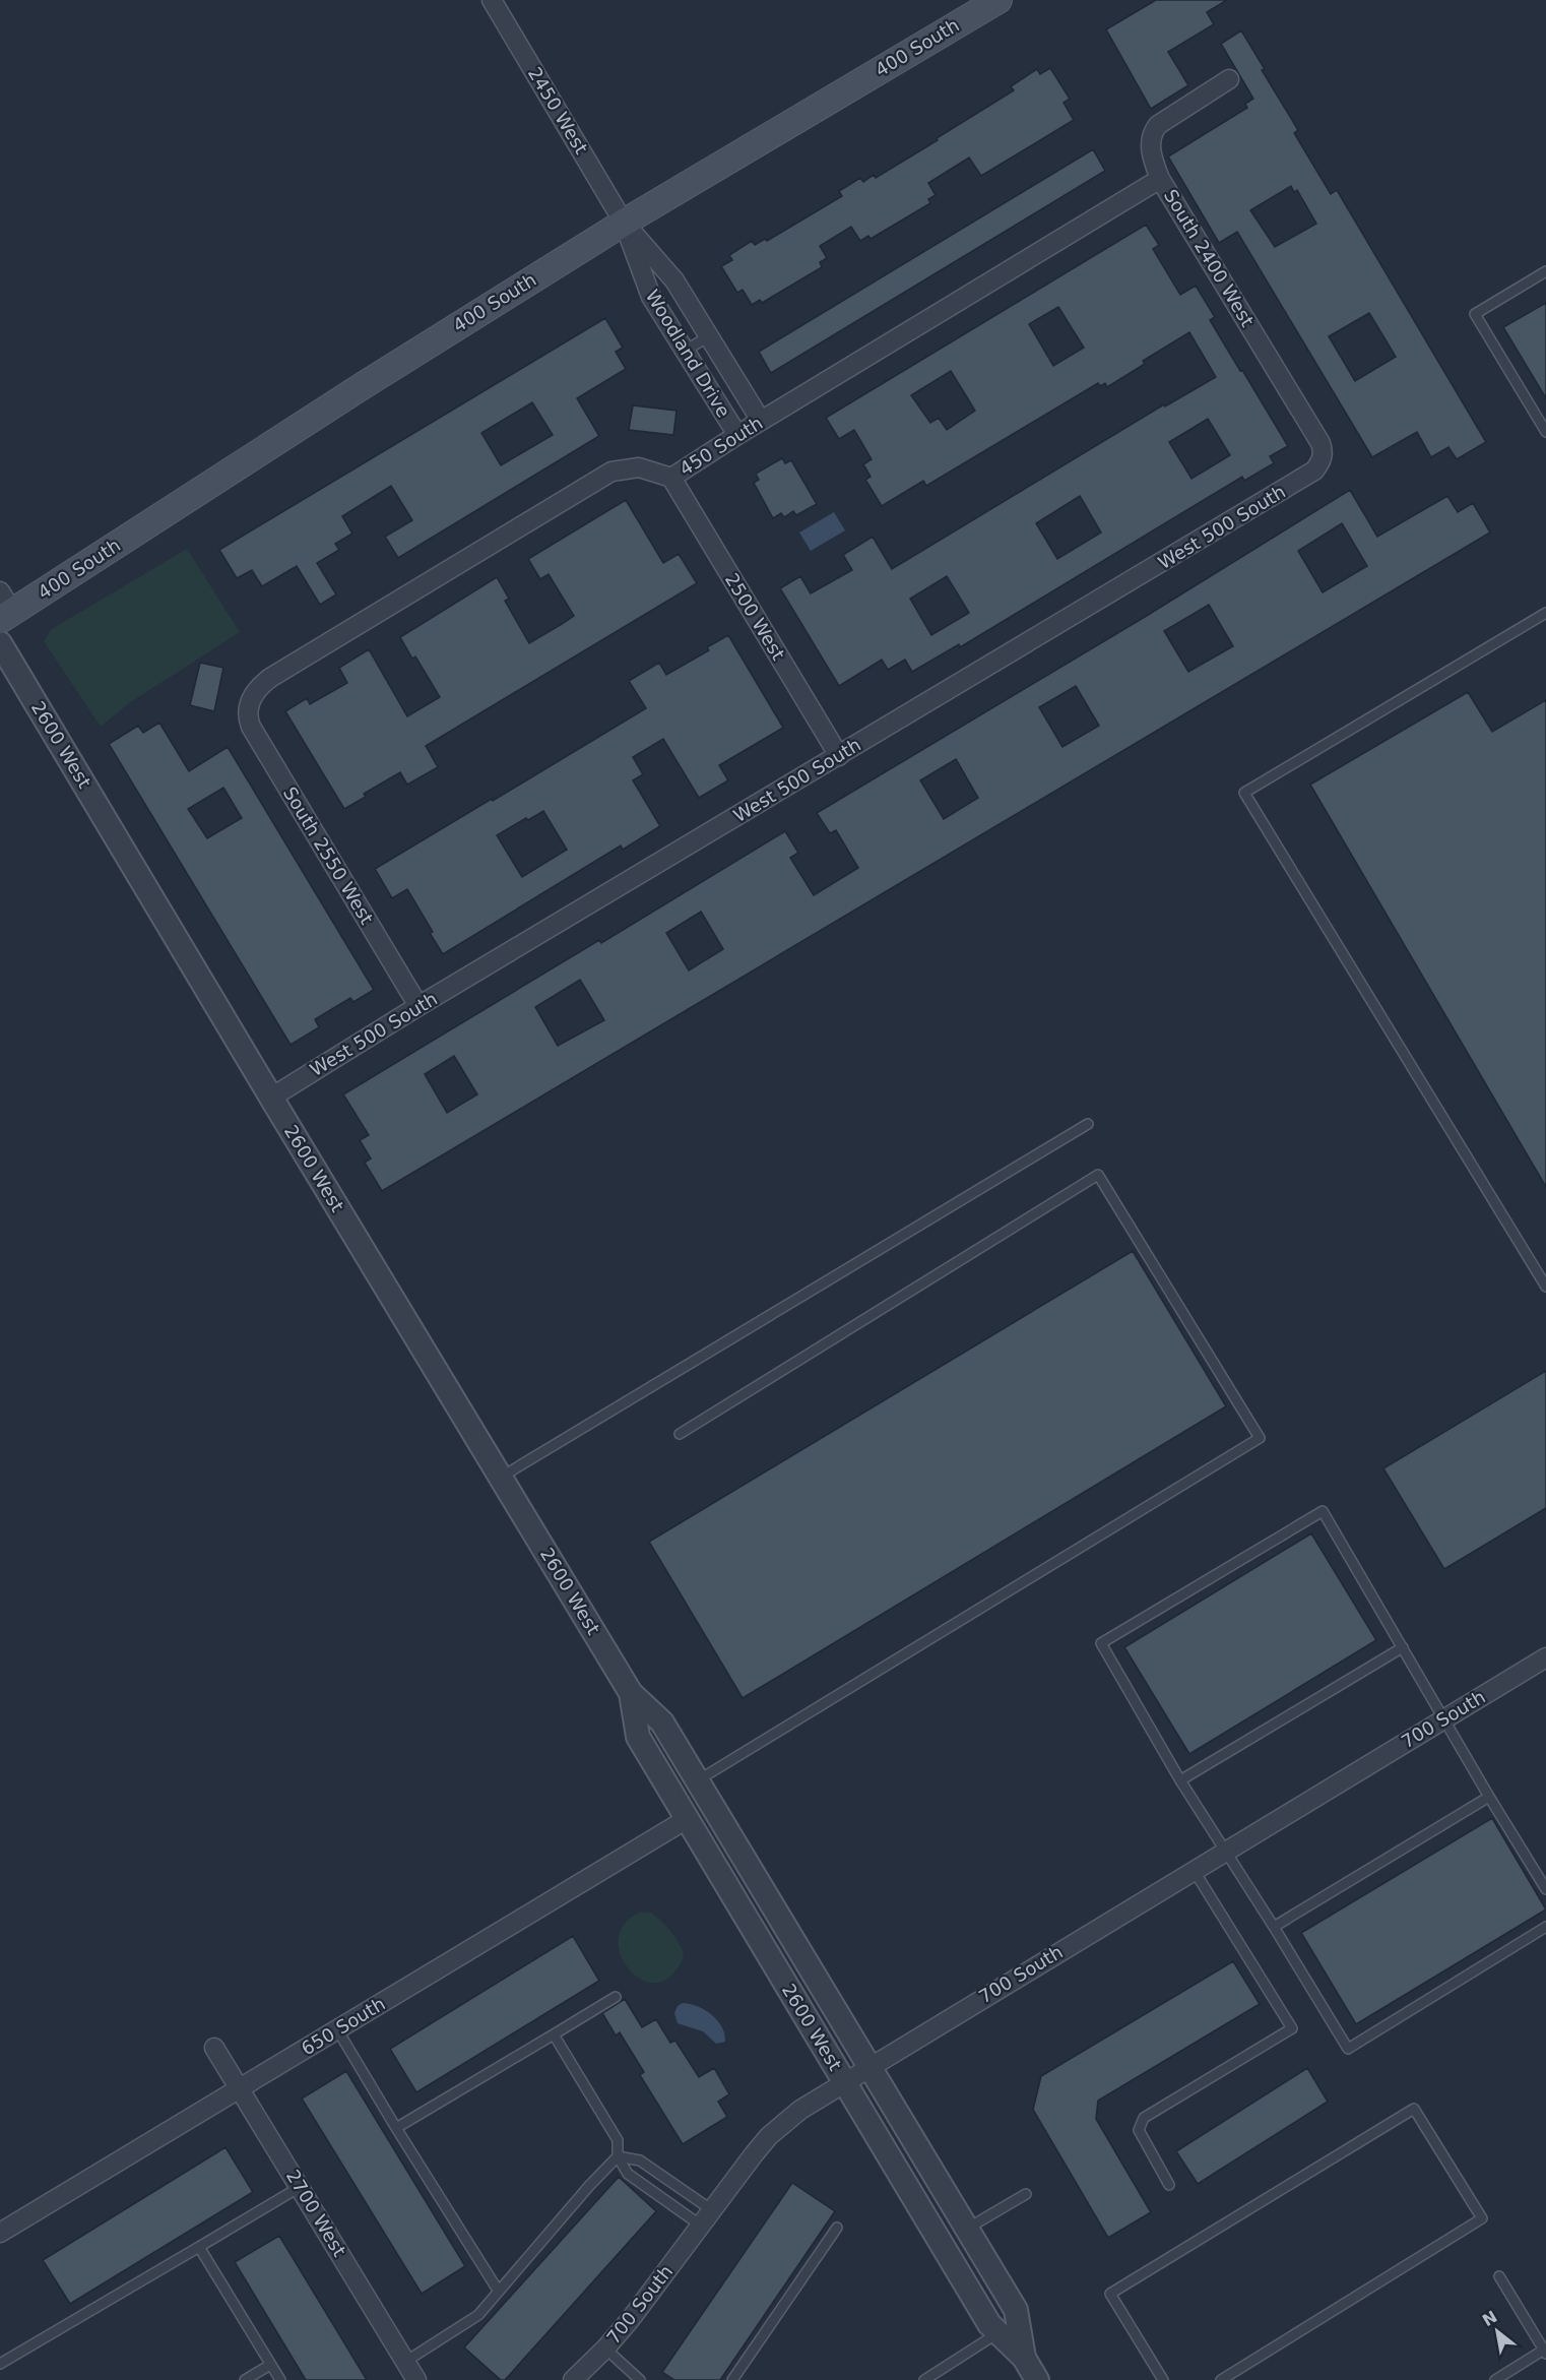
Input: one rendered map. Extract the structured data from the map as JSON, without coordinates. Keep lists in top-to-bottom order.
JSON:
{
  "streets": {
    "main road": ["400 South"],
    "street": [
      "2450 West",
      "South 2400 West",
      "Woodland Drive",
      "450 South",
      "West 500 South",
      "2500 West",
      "2600 West",
      "South 2550 West",
      "700 South",
      "650 South",
      "2700 West"
    ]
  },
  "crossings": [
    ["400 South", "2450 West"],
    ["400 South", "Woodland Drive"],
    ["2450 West", "Woodland Drive"],
    ["South 2400 West", "450 South"],
    ["South 2400 West", "West 500 South"],
    ["Woodland Drive", "450 South"],
    ["450 South", "2500 West"],
    ["450 South", "South 2550 West"],
    ["West 500 South", "2500 West"],
    ["West 500 South", "2600 West"],
    ["West 500 South", "South 2550 West"],
    ["2600 West", "700 South"],
    ["2600 West", "650 South"],
    ["650 South", "2700 West"]
  ],
  "north": "top left"
}
